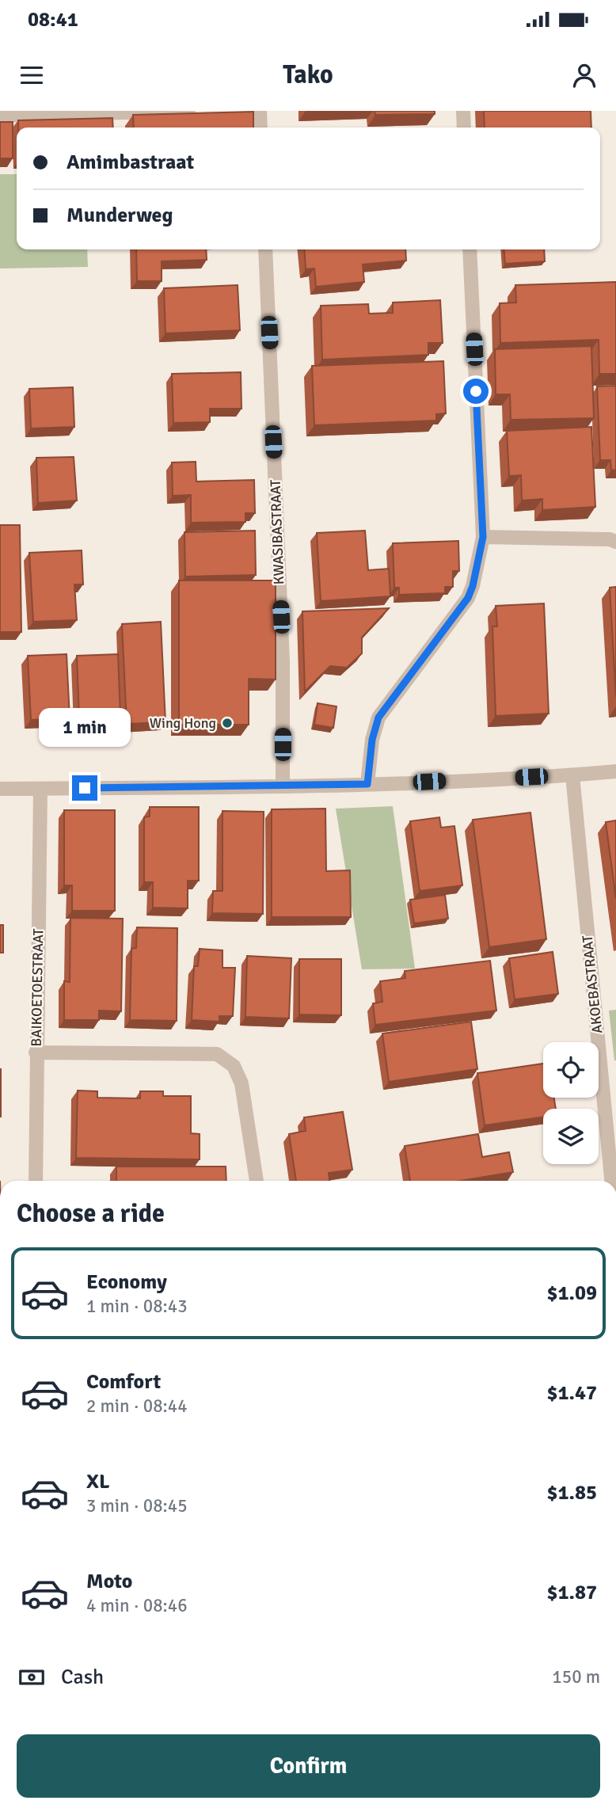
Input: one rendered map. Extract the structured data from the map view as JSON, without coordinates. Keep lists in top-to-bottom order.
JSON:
{
  "streets": {
    "street": ["KWASIBASTRAAT", "AKOEBASTRAAT", "BAIKOETOESTRAAT"]
  },
  "places": ["Wing Hong"],
  "page": {
    "status": "08:41",
    "header": "Tako",
    "banner": ["Amimbastraat", "Munderweg"],
    "bubble": "1 min",
    "heading": "Choose a ride",
    "list": [
      {
        "name": "Economy",
        "note": "1 min · 08:43",
        "value": "$1.09"
      },
      {
        "name": "Comfort",
        "note": "2 min · 08:44",
        "value": "$1.47"
      },
      {
        "name": "XL",
        "note": "3 min · 08:45",
        "value": "$1.85"
      },
      {
        "name": "Moto",
        "note": "4 min · 08:46",
        "value": "$1.87"
      }
    ],
    "pay": ["Cash", "150 m"],
    "buttons": "Confirm"
  }
}
